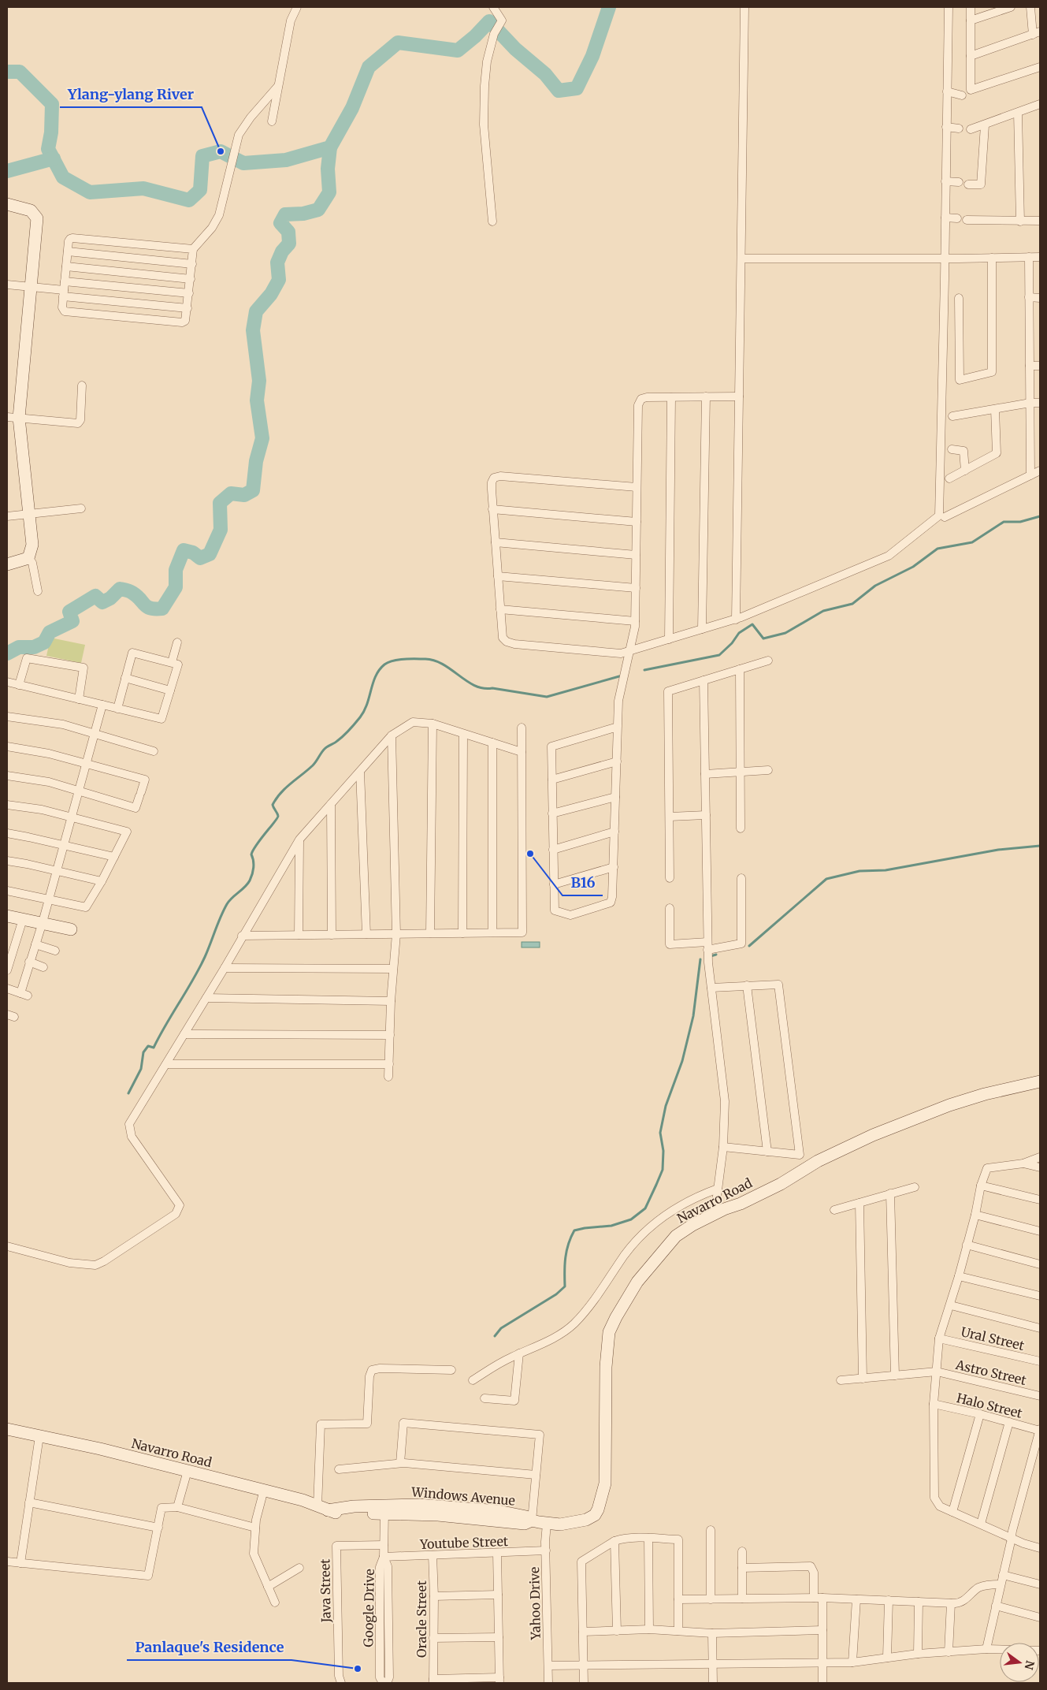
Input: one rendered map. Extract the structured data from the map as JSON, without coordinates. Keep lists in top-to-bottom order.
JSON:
{
  "streets": {
    "street": [
      "Navarro Road",
      "Ural Street",
      "Astro Street",
      "Halo Street",
      "Windows Avenue",
      "Youtube Street",
      "Java Street",
      "Yahoo Drive",
      "Google Drive",
      "Oracle Street"
    ]
  },
  "crossings": [
    ["Navarro Road", "Windows Avenue"],
    ["Navarro Road", "Yahoo Drive"],
    ["Windows Avenue", "Google Drive"],
    ["Youtube Street", "Yahoo Drive"],
    ["Youtube Street", "Google Drive"],
    ["Youtube Street", "Oracle Street"],
    ["Java Street", "Google Drive"]
  ],
  "places": ["Ylang-ylang River", "B16", "Panlaque's Residence"],
  "north": "right"
}
